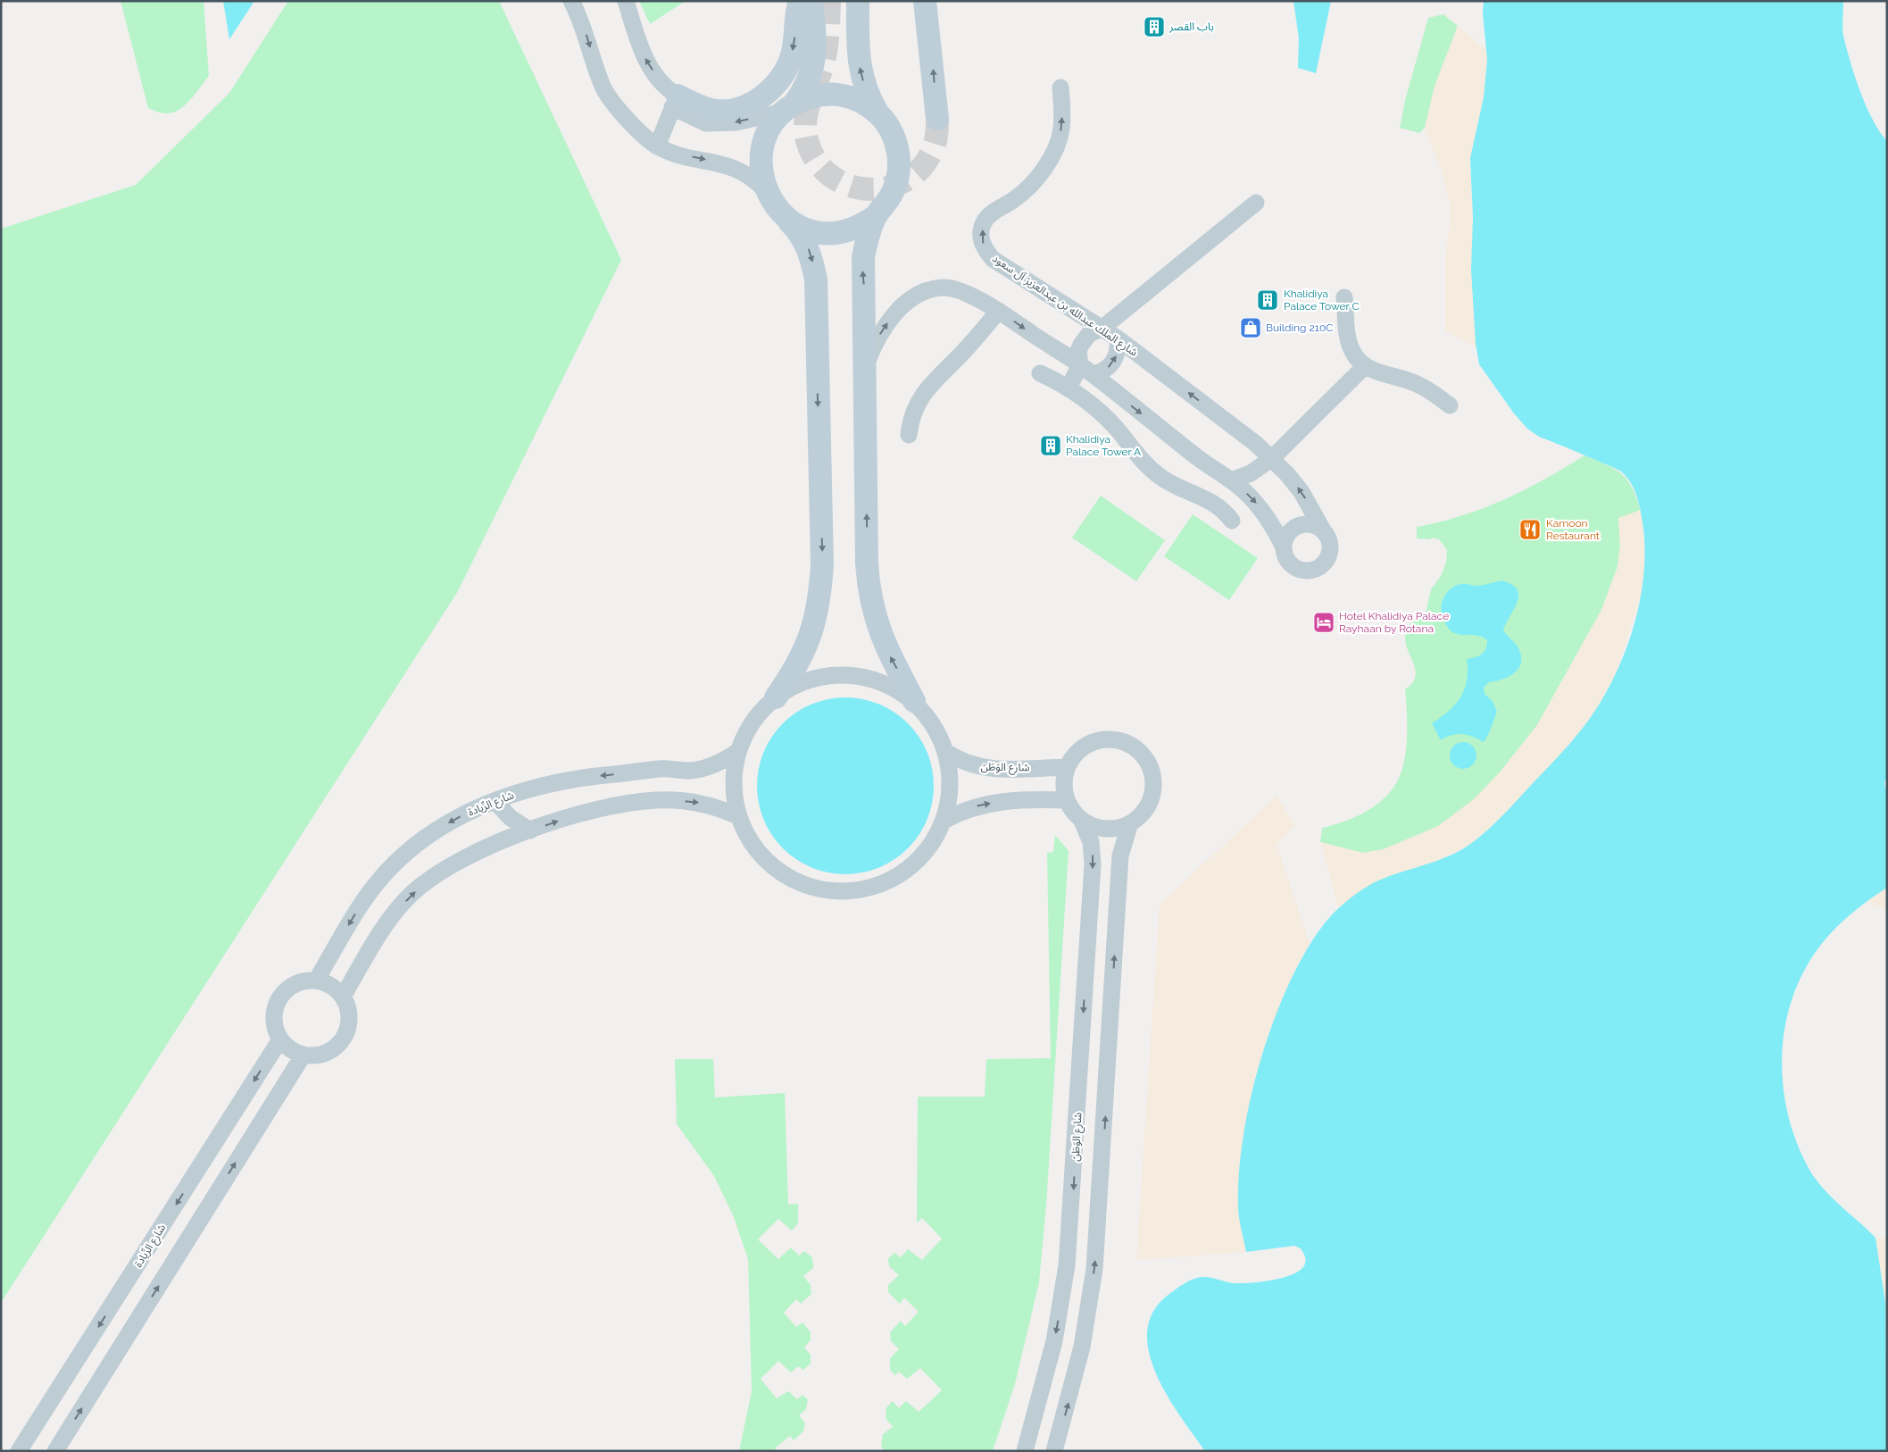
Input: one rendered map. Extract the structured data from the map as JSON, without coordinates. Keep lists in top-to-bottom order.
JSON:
{
  "streets": {
    "street": ["شارع الملك عبدالله بن عبدالعزيز آل سعود", "شارع الوَطَن", "شارع الرِّيادة"]
  },
  "places": {
    "building": ["باب القصر", "Khalidiya Palace Tower C", "Khalidiya Palace Tower A"],
    "shop": ["Building 210C"],
    "restaurant": ["Kamoon Restaurant"],
    "hotel": ["Hotel Khalidiya Palace Rayhaan by Rotana"]
  }
}
